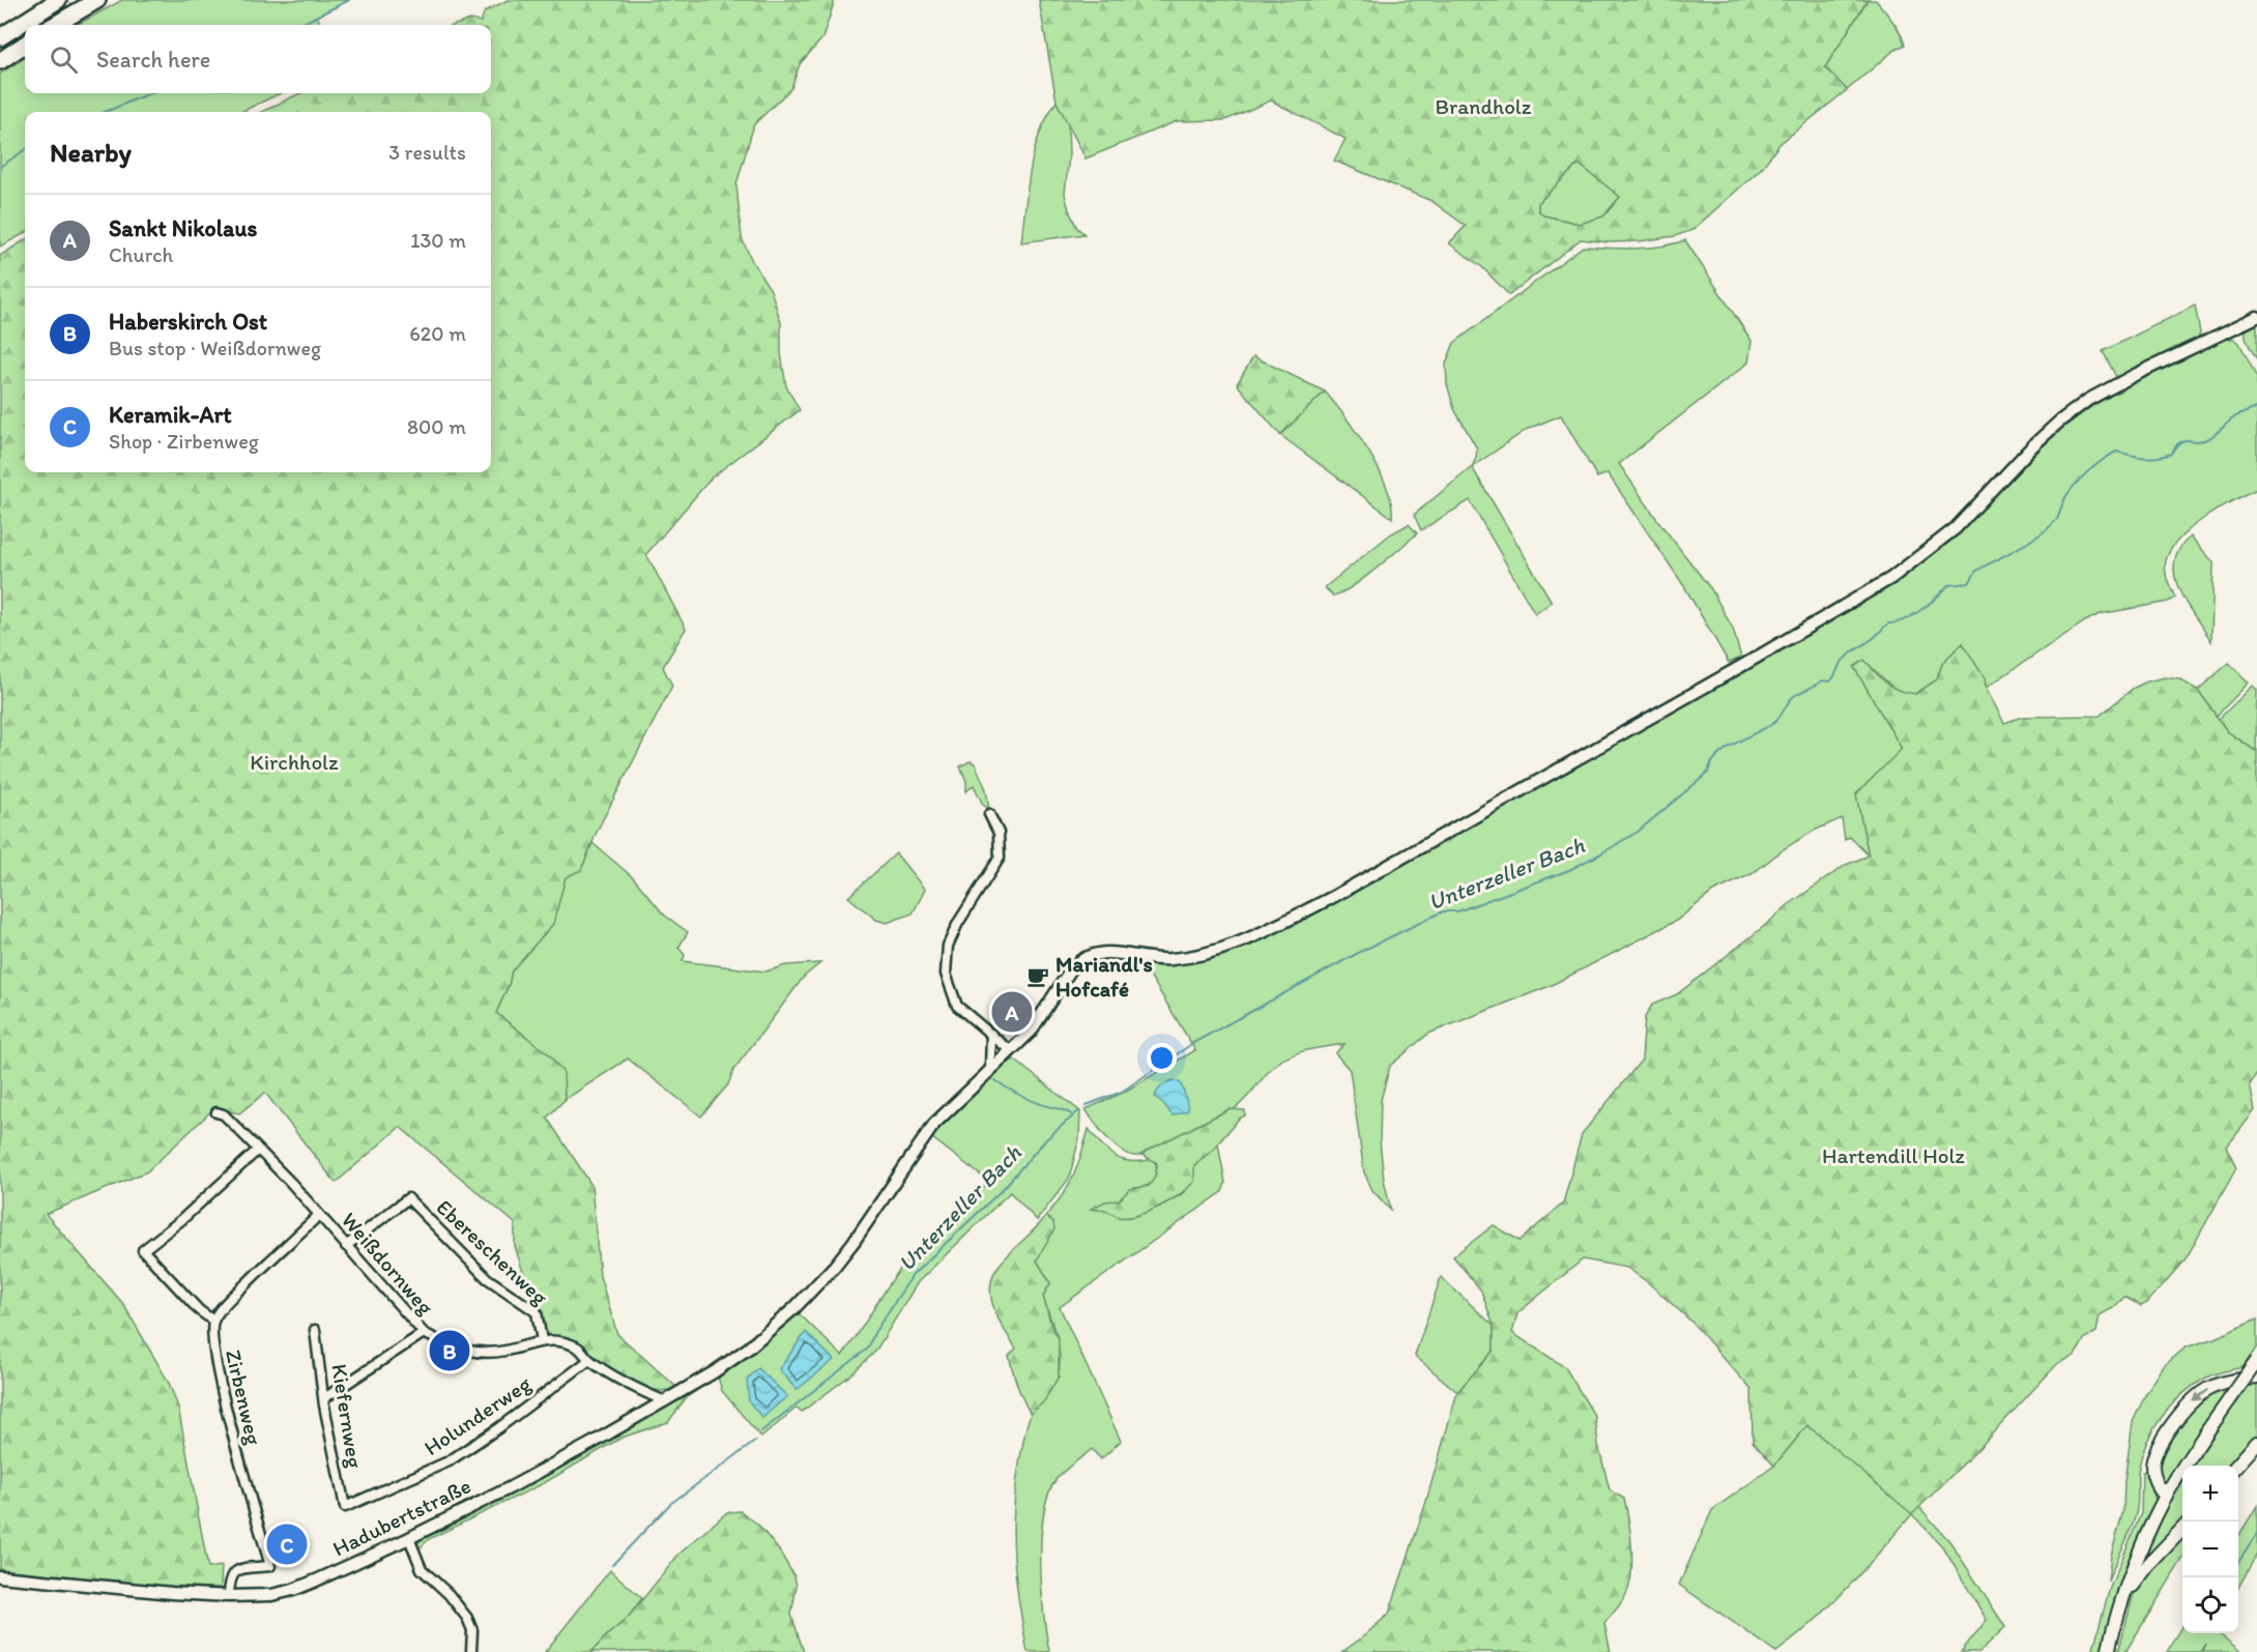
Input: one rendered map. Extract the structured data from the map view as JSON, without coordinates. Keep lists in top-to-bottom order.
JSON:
{
  "streets": {
    "street": [
      "Ebereschenweg",
      "Weißdornweg",
      "Zirbenweg",
      "Kiefernweg",
      "Holunderweg",
      "Hadubertstraße"
    ]
  },
  "crossings": [
    ["Ebereschenweg", "Weißdornweg"],
    ["Weißdornweg", "Holunderweg"],
    ["Weißdornweg", "Hadubertstraße"],
    ["Zirbenweg", "Hadubertstraße"],
    ["Kiefernweg", "Holunderweg"]
  ],
  "water": ["Unterzeller Bach"],
  "parks": ["Brandholz", "Kirchholz", "Hartendill Holz"],
  "places": {
    "cafe": ["Mariandl's Hofcafé"]
  },
  "page": {
    "search": "Search here",
    "heading": ["Nearby", "3 results"],
    "list": [
      {
        "mark": "A",
        "name": "Sankt Nikolaus",
        "note": "Church",
        "value": "130 m"
      },
      {
        "mark": "B",
        "name": "Haberskirch Ost",
        "note": "Bus stop · Weißdornweg",
        "value": "620 m"
      },
      {
        "mark": "C",
        "name": "Keramik-Art",
        "note": "Shop · Zirbenweg",
        "value": "800 m"
      }
    ],
    "pins": ["A", "B", "C"],
    "map_buttons": ["+", "−"]
  }
}
